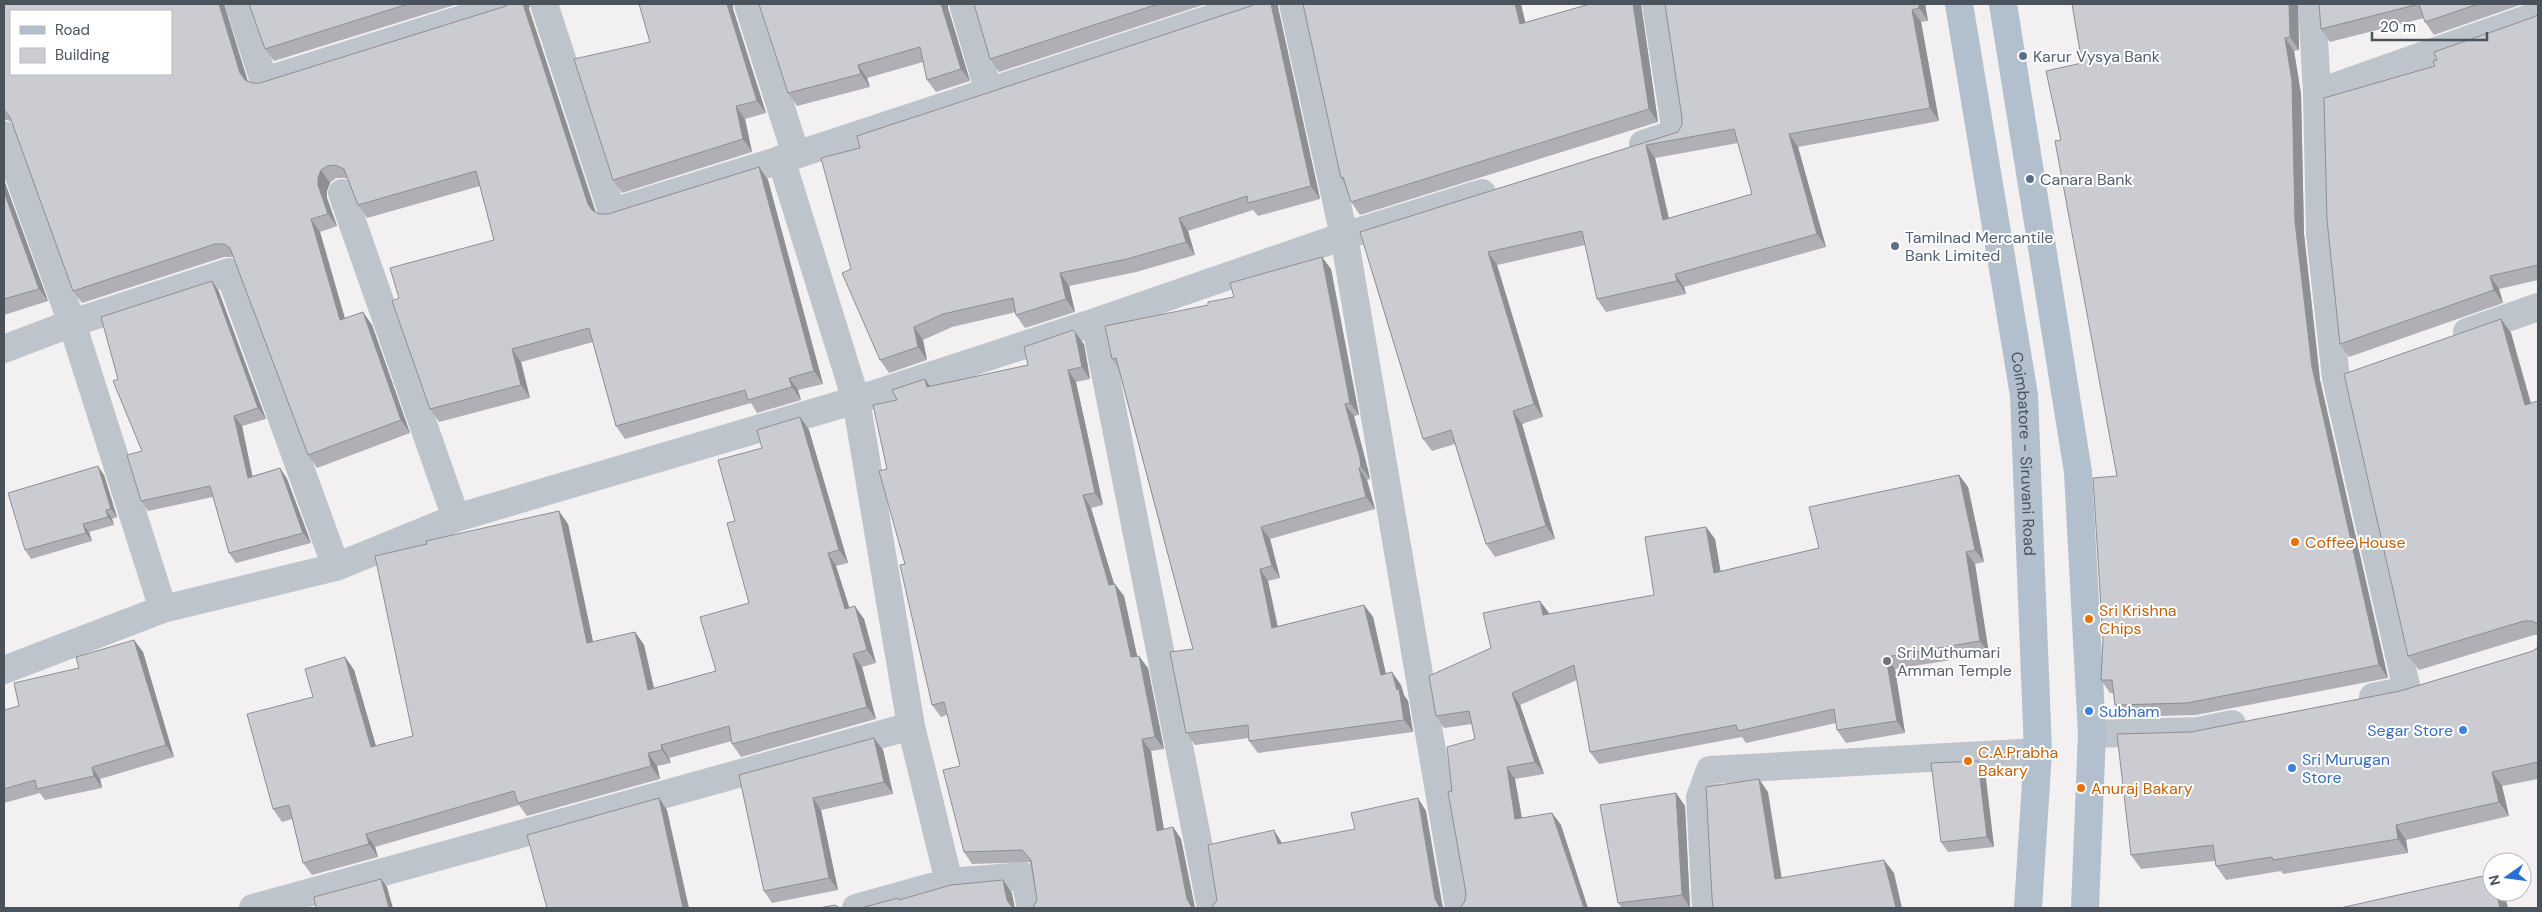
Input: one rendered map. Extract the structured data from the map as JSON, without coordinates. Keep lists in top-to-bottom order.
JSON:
{
  "streets": {
    "main road": ["Coimbatore - Siruvani Road"]
  },
  "places": [
    "Karur Vysya Bank",
    "Canara Bank",
    "Tamilnad Mercantile Bank Limited",
    "Coffee House",
    "Sri Krishna Chips",
    "Sri Muthumari Amman Temple",
    "Subham",
    "Segar Store",
    "C.A.Prabha Bakary",
    "Sri Murugan Store",
    "Anuraj Bakary"
  ],
  "legend": ["Road", "Building"],
  "scale_bar": "20 m",
  "north": "left"
}
